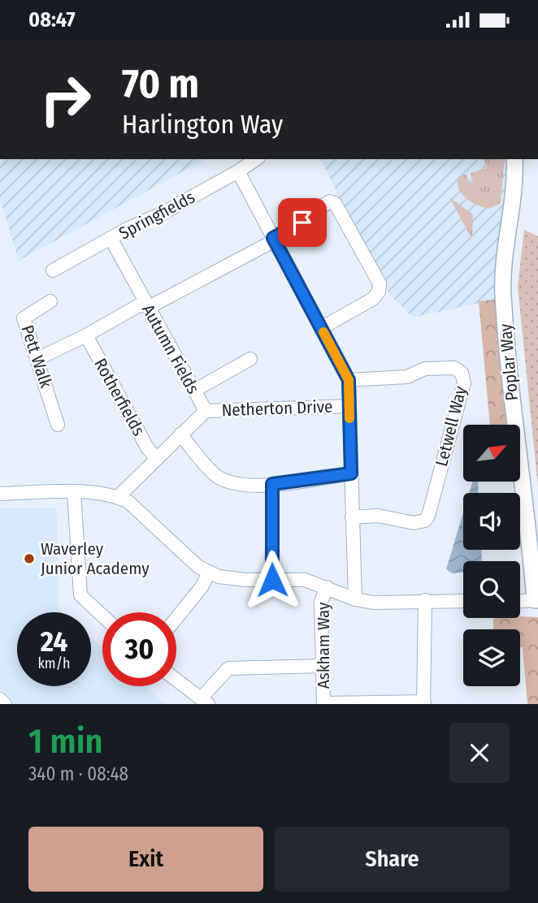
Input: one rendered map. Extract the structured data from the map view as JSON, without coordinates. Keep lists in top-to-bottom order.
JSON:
{
  "streets": {
    "main road": ["Poplar Way"],
    "street": [
      "Springfields",
      "Autumn Fields",
      "Pett Walk",
      "Rotherfields",
      "Netherton Drive",
      "Letwell Way",
      "Askham Way"
    ]
  },
  "crossings": [
    ["Springfields", "Autumn Fields"],
    ["Autumn Fields", "Rotherfields"],
    ["Autumn Fields", "Netherton Drive"]
  ],
  "places": ["Waverley Junior Academy"],
  "north": "top right",
  "page": {
    "status": "08:47",
    "turn": ["70 m", "Harlington Way"],
    "speed": "24 km/h",
    "limit": "30",
    "heading": ["1 min", "340 m · 08:48"],
    "buttons": ["Exit", "Share"]
  }
}
